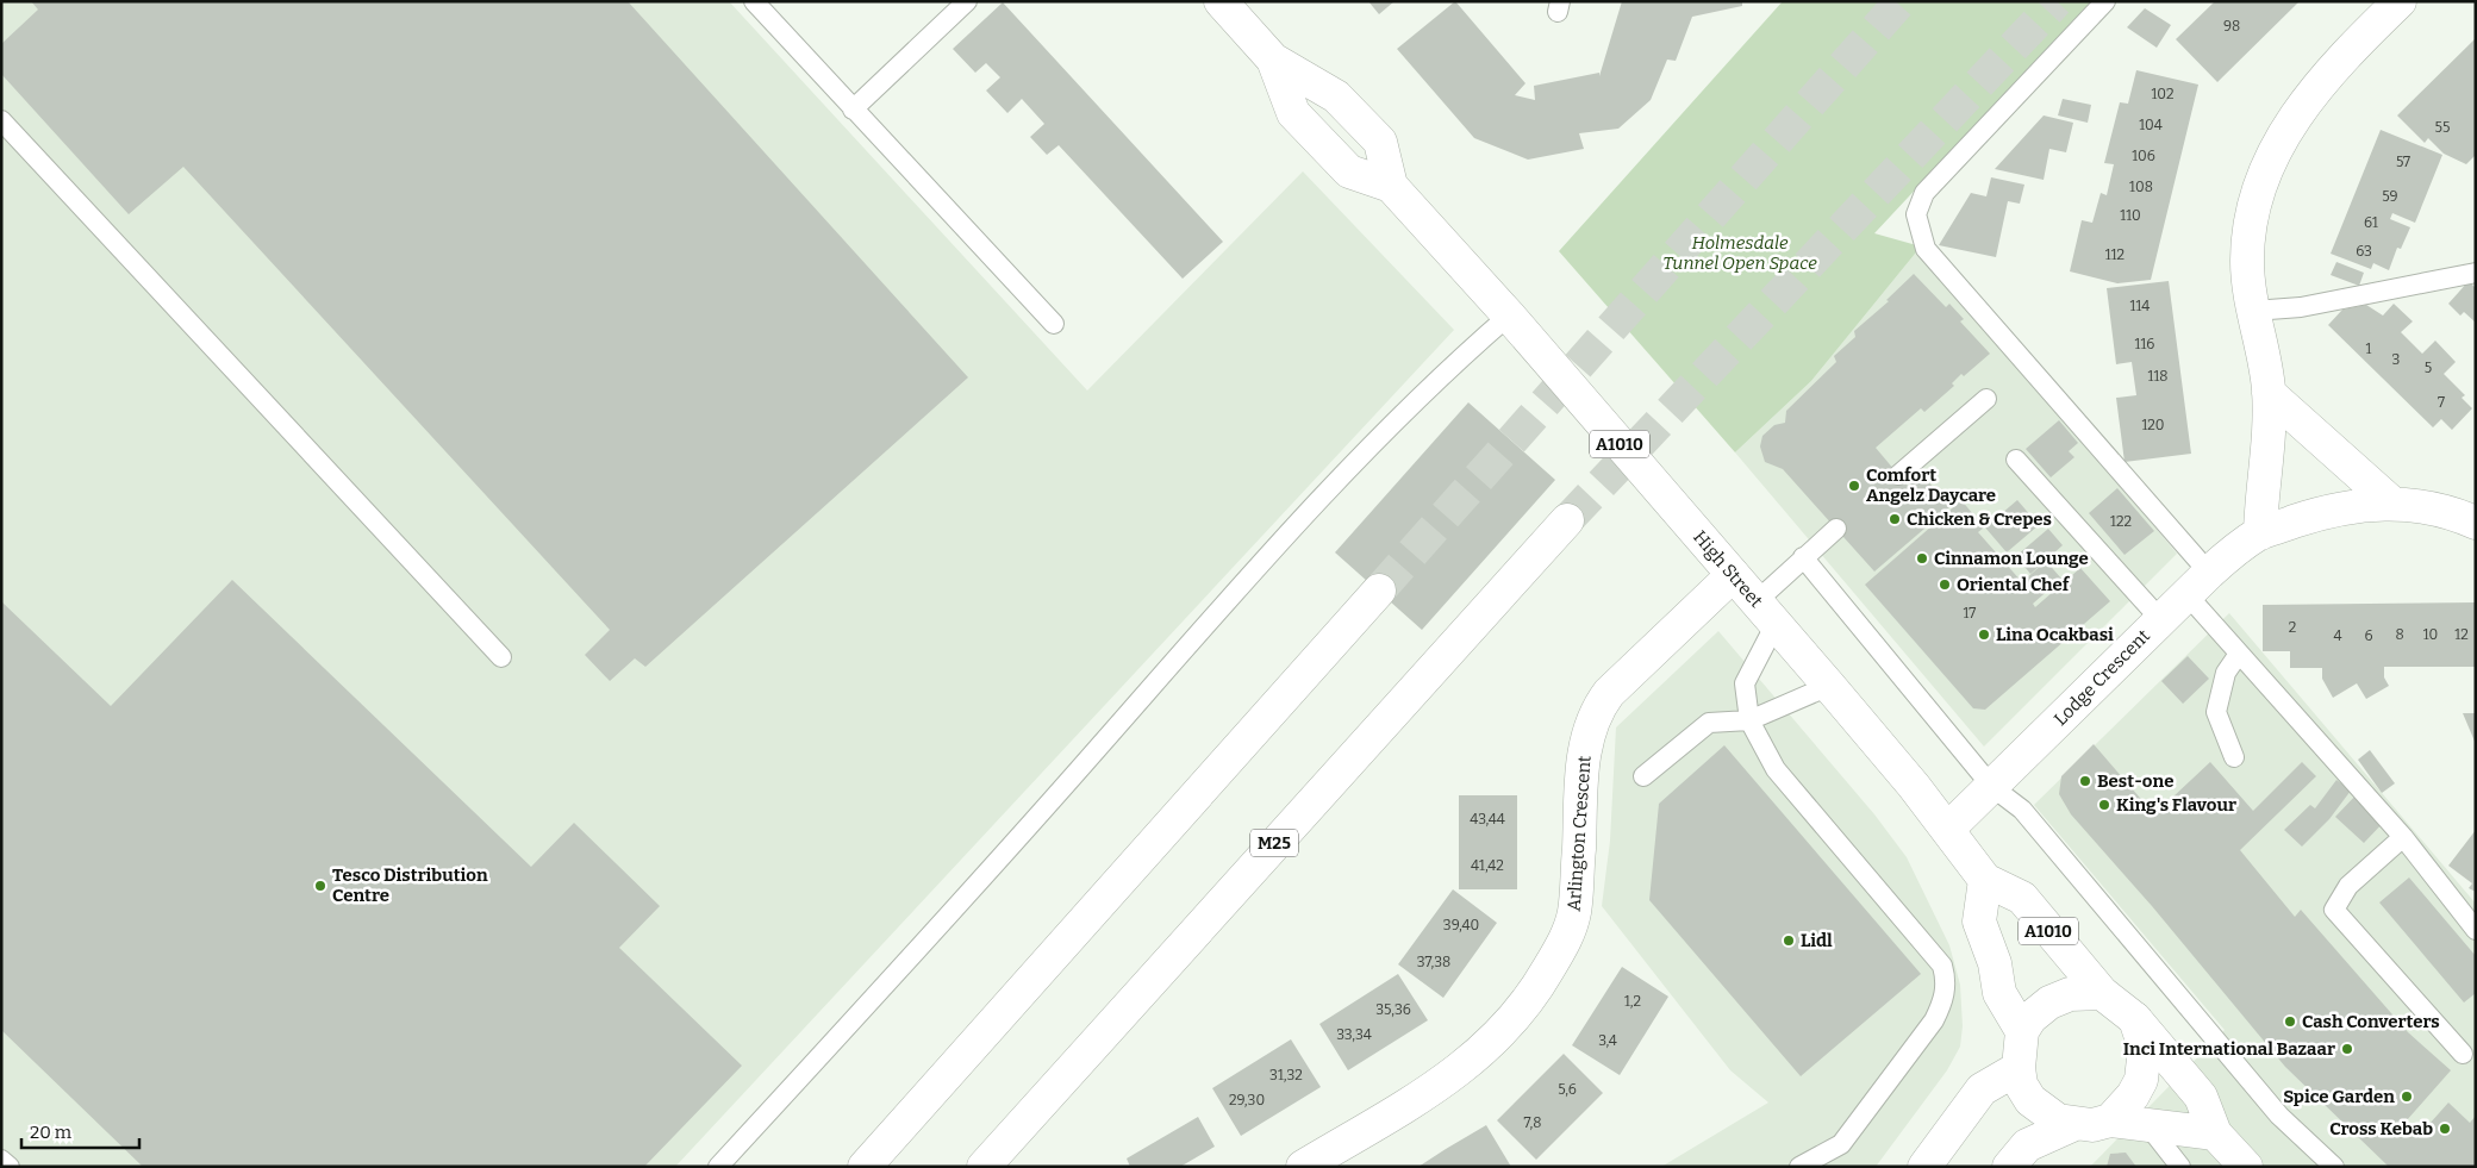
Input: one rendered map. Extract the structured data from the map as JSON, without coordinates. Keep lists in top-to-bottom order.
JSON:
{
  "streets": {
    "main road": [
      "A1010",
      "High Street",
      "Lodge Crescent",
      "Arlington Crescent",
      "M25"
    ]
  },
  "crossings": [
    ["A1010", "High Street"],
    ["High Street", "Lodge Crescent"],
    ["High Street", "Arlington Crescent"]
  ],
  "parks": ["Holmesdale Tunnel Open Space"],
  "places": [
    "Comfort Angelz Daycare",
    "Chicken & Crepes",
    "Cinnamon Lounge",
    "Oriental Chef",
    "Lina Ocakbasi",
    "Best-one",
    "King's Flavour",
    "Tesco Distribution Centre",
    "Lidl",
    "Cash Converters",
    "Inci International Bazaar",
    "Spice Garden",
    "Cross Kebab"
  ],
  "house_numbers": [
    "98",
    "102",
    "104",
    "55",
    "106",
    "57",
    "108",
    "59",
    "110",
    "61",
    "63",
    "112",
    "114",
    "116",
    "1",
    "3",
    "5",
    "118",
    "7",
    "120",
    "122",
    "17",
    "2",
    "8",
    "10",
    "12",
    "4",
    "6",
    "43,44",
    "41,42",
    "39,40",
    "37,38",
    "1,2",
    "35,36",
    "33,34",
    "3,4",
    "31,32",
    "5,6",
    "29,30",
    "7,8"
  ],
  "scale_bar": "20 m"
}
